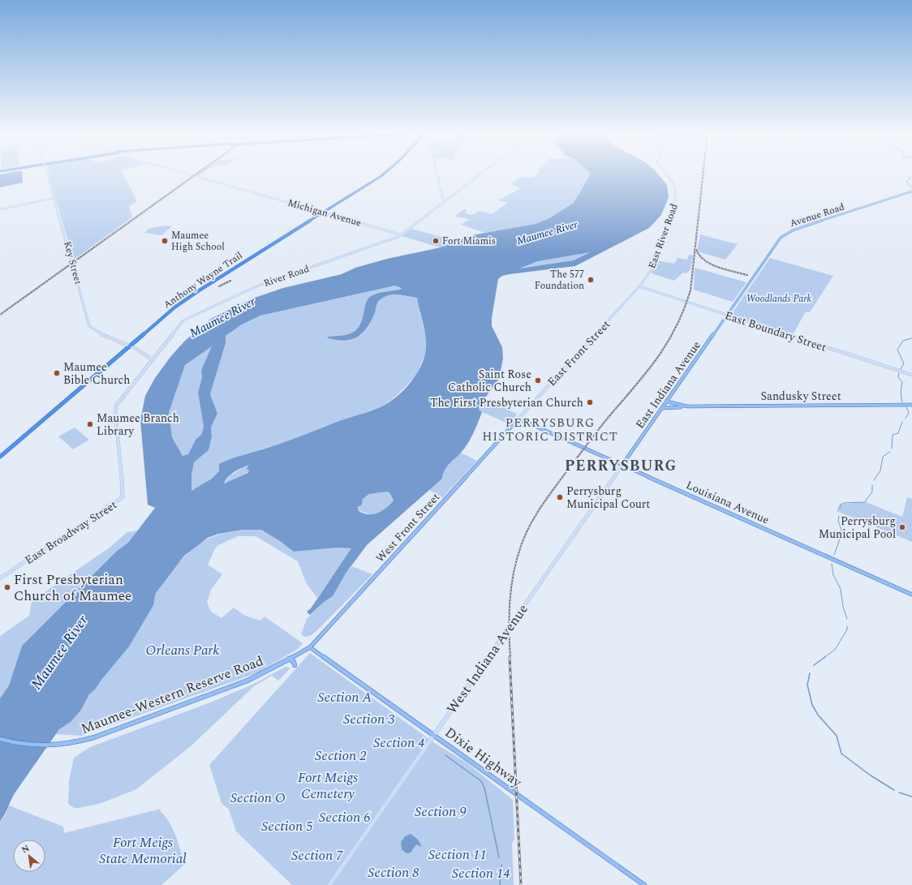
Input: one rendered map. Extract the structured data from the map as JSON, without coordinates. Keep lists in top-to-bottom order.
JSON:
{
  "streets": {
    "highway": ["Anthony Wayne Trail"],
    "main road": [
      "Avenue Road",
      "East Indiana Avenue",
      "Sandusky Street",
      "Louisiana Avenue",
      "West Front Street",
      "Maumee-Western Reserve Road",
      "Dixie Highway"
    ],
    "street": [
      "Michigan Avenue",
      "East River Road",
      "Key Street",
      "River Road",
      "East Boundary Street",
      "East Front Street",
      "East Broadway Street",
      "West Indiana Avenue"
    ]
  },
  "crossings": [
    ["Michigan Avenue", "River Road"],
    ["Michigan Avenue", "Anthony Wayne Trail"],
    ["Avenue Road", "East Boundary Street"],
    ["Avenue Road", "East Indiana Avenue"],
    ["East River Road", "East Boundary Street"],
    ["East River Road", "East Front Street"],
    ["Key Street", "River Road"],
    ["Key Street", "Anthony Wayne Trail"],
    ["River Road", "East Broadway Street"],
    ["East Boundary Street", "East Front Street"],
    ["East Boundary Street", "East Indiana Avenue"],
    ["East Front Street", "Louisiana Avenue"],
    ["East Front Street", "West Front Street"],
    ["East Indiana Avenue", "Louisiana Avenue"],
    ["East Indiana Avenue", "West Indiana Avenue"],
    ["Louisiana Avenue", "West Front Street"],
    ["Louisiana Avenue", "West Indiana Avenue"],
    ["West Front Street", "Maumee-Western Reserve Road"],
    ["West Front Street", "Dixie Highway"],
    ["West Indiana Avenue", "Dixie Highway"],
    ["Maumee-Western Reserve Road", "Dixie Highway"]
  ],
  "districts": ["PERRYSBURG HISTORIC DISTRICT", "PERRYSBURG"],
  "water": ["Maumee River"],
  "parks": [
    "Woodlands Park",
    "Orleans Park",
    "Section A",
    "Section 3",
    "Section 4",
    "Section 2",
    "Fort Meigs Cemetery",
    "Section O",
    "Section 9",
    "Section 6",
    "Section 5",
    "Fort Meigs State Memorial",
    "Section 11",
    "Section 7",
    "Section 8",
    "Section 14"
  ],
  "places": [
    "Maumee High School",
    "Fort Miamis",
    "The 577 Foundation",
    "Maumee Bible Church",
    "Saint Rose Catholic Church",
    "The First Presbyterian Church",
    "Maumee Branch Library",
    "Perrysburg Municipal Court",
    "Perrysburg Municipal Pool",
    "First Presbyterian Church of Maumee"
  ],
  "north": "top left"
}
